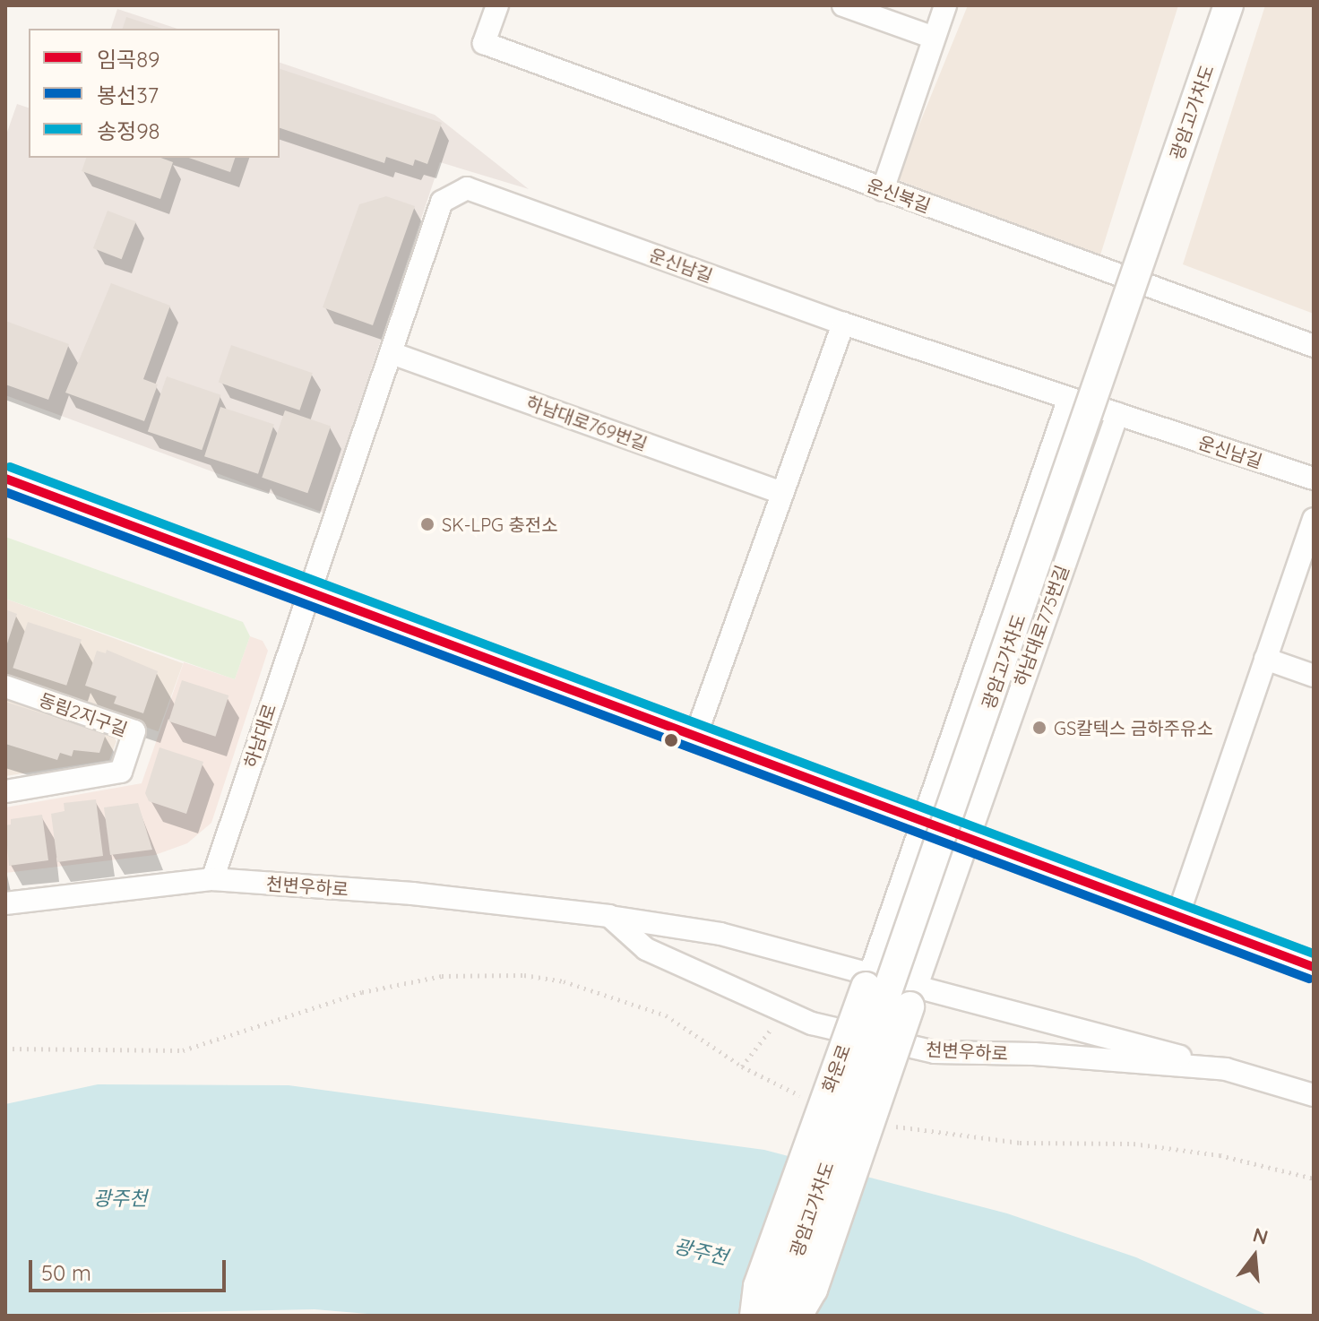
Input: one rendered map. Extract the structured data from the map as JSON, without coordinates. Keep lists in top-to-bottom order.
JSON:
{
  "streets": {
    "street": [
      "광암고가차도",
      "운신북길",
      "운신남길",
      "하남대로769번길",
      "하남대로775번길",
      "동림2지구길",
      "하남대로",
      "천변우하로",
      "화운로"
    ]
  },
  "crossings": [
    ["운신남길", "하남대로769번길"],
    ["운신남길", "하남대로775번길"],
    ["운신남길", "하남대로"],
    ["하남대로", "천변우하로"],
    ["천변우하로", "화운로"]
  ],
  "water": ["광주천"],
  "places": ["SK-LPG 충전소", "GS칼텍스 금하주유소"],
  "lines": ["transit line 송정98", "transit line 임곡89", "transit line 봉선37"],
  "legend": ["임곡89", "봉선37", "송정98"],
  "scale_bar": "50 m",
  "north": "top"
}
